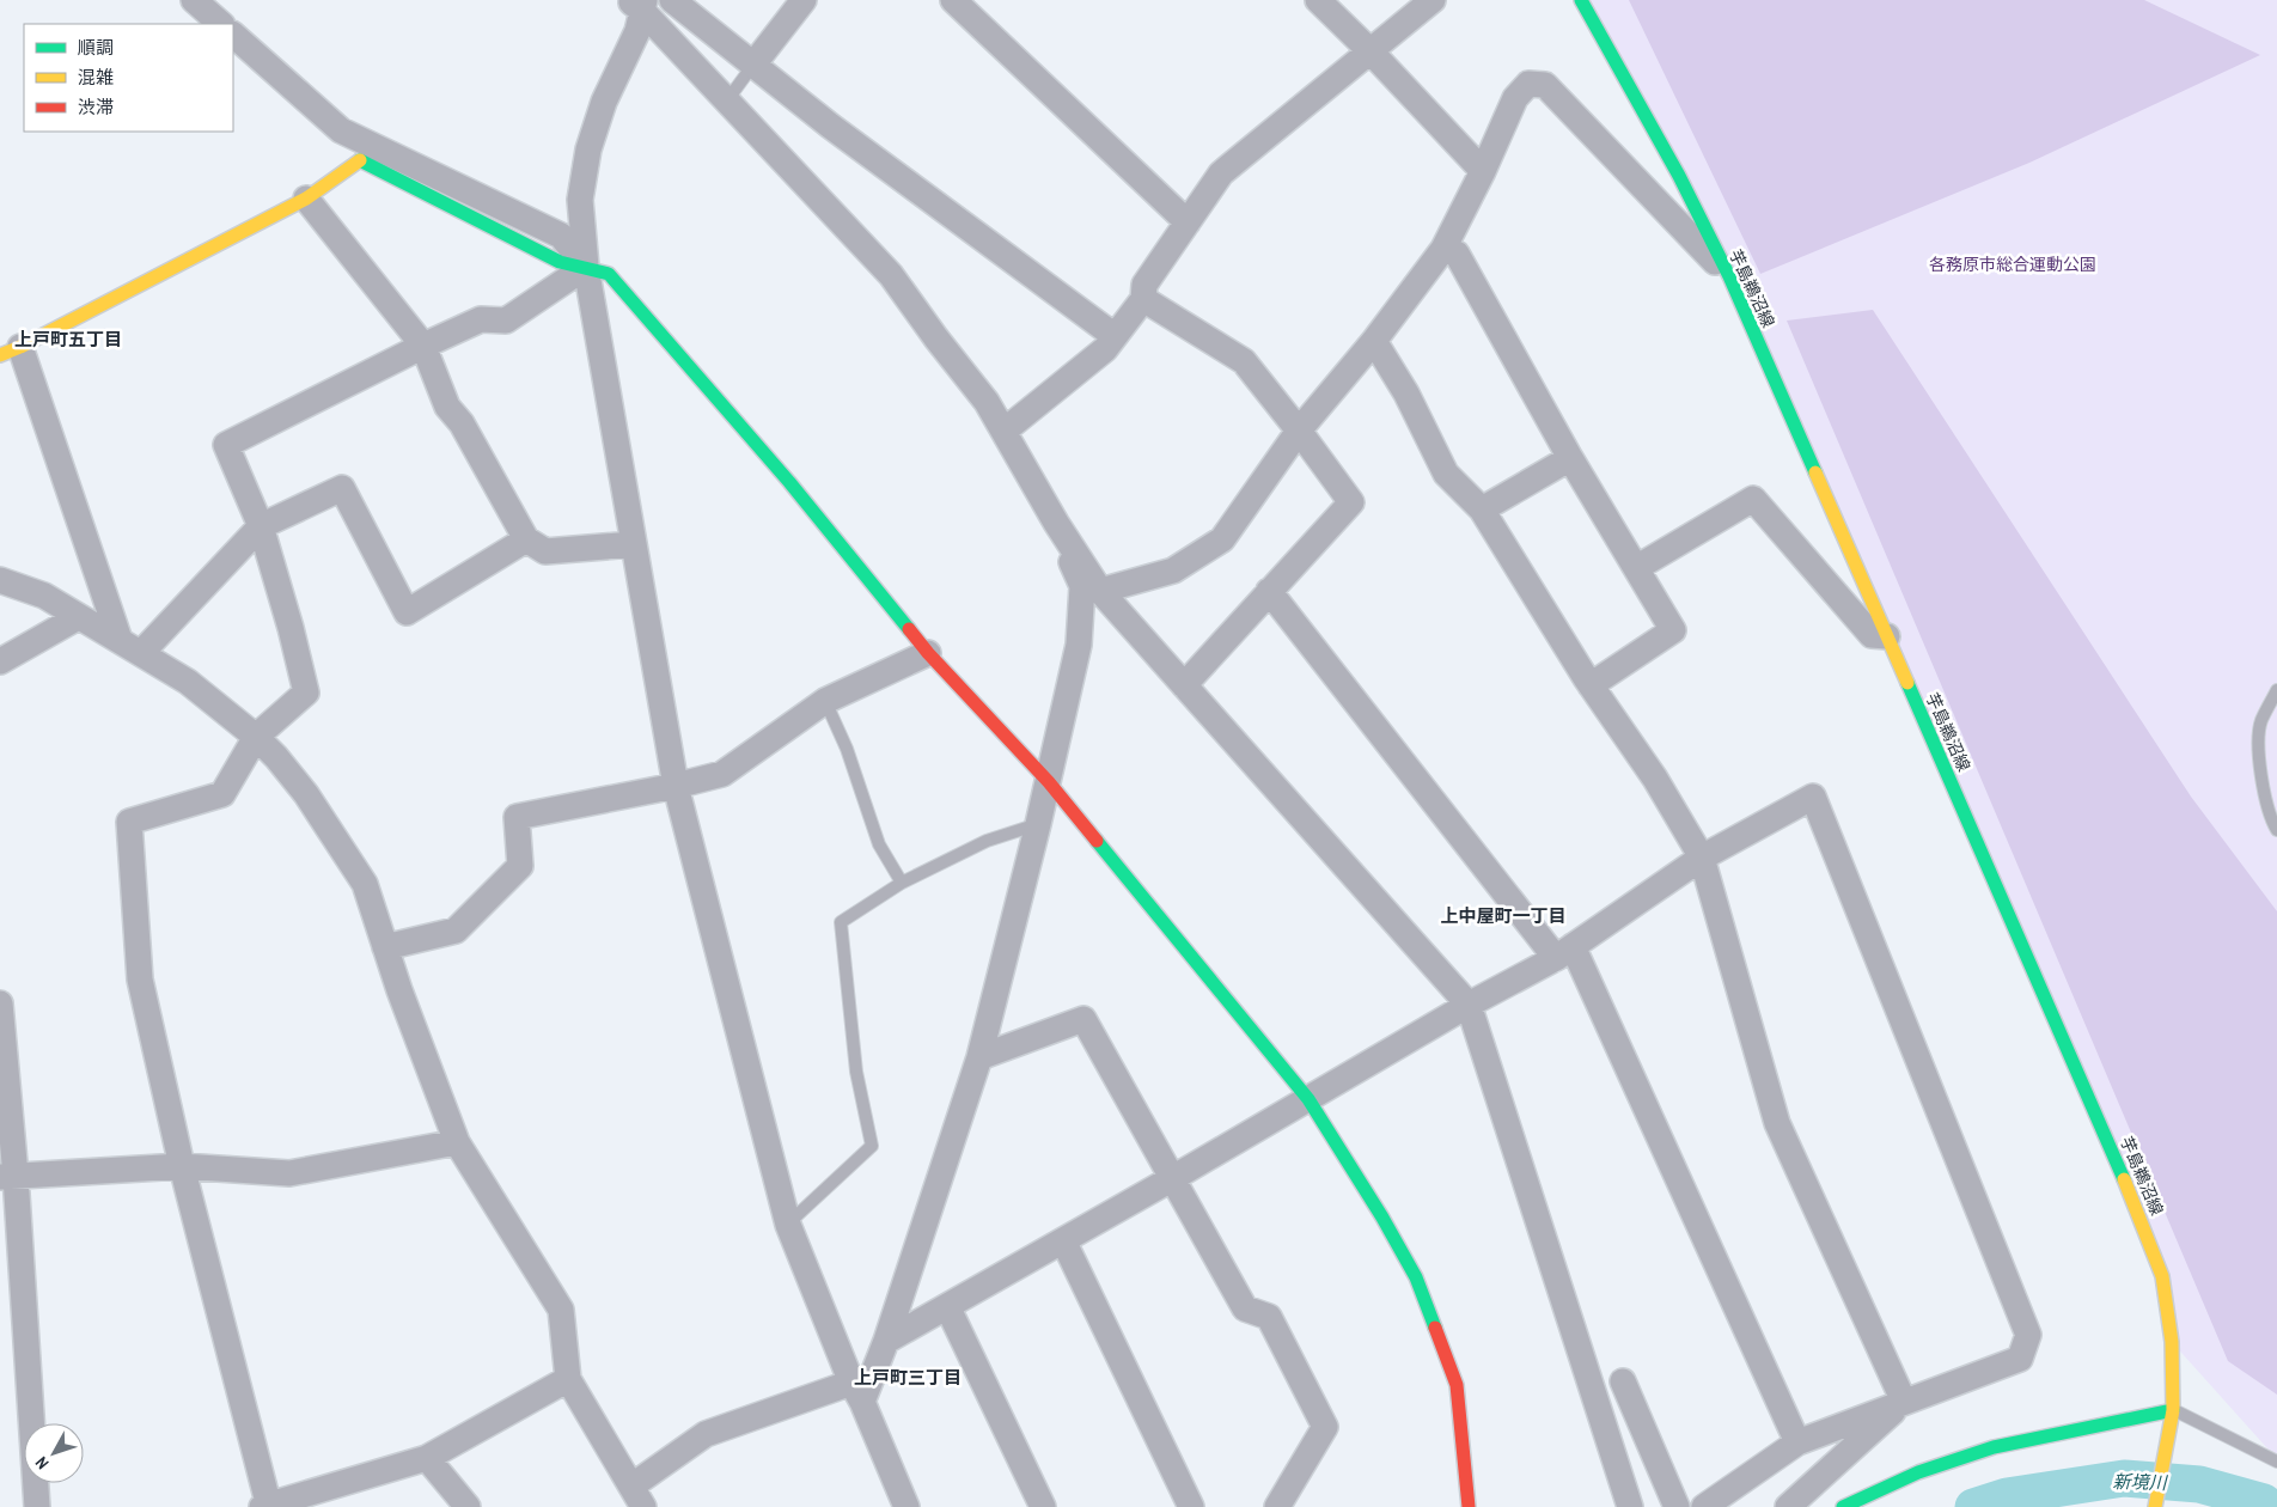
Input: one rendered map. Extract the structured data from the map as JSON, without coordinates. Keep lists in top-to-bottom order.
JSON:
{
  "streets": {
    "street": ["芋島鵜沼線"]
  },
  "districts": ["上戸町五丁目", "上中屋町一丁目", "上戸町三丁目"],
  "water": ["新境川"],
  "parks": ["各務原市総合運動公園"],
  "legend": ["順調", "混雑", "渋滞"],
  "north": "bottom left"
}
